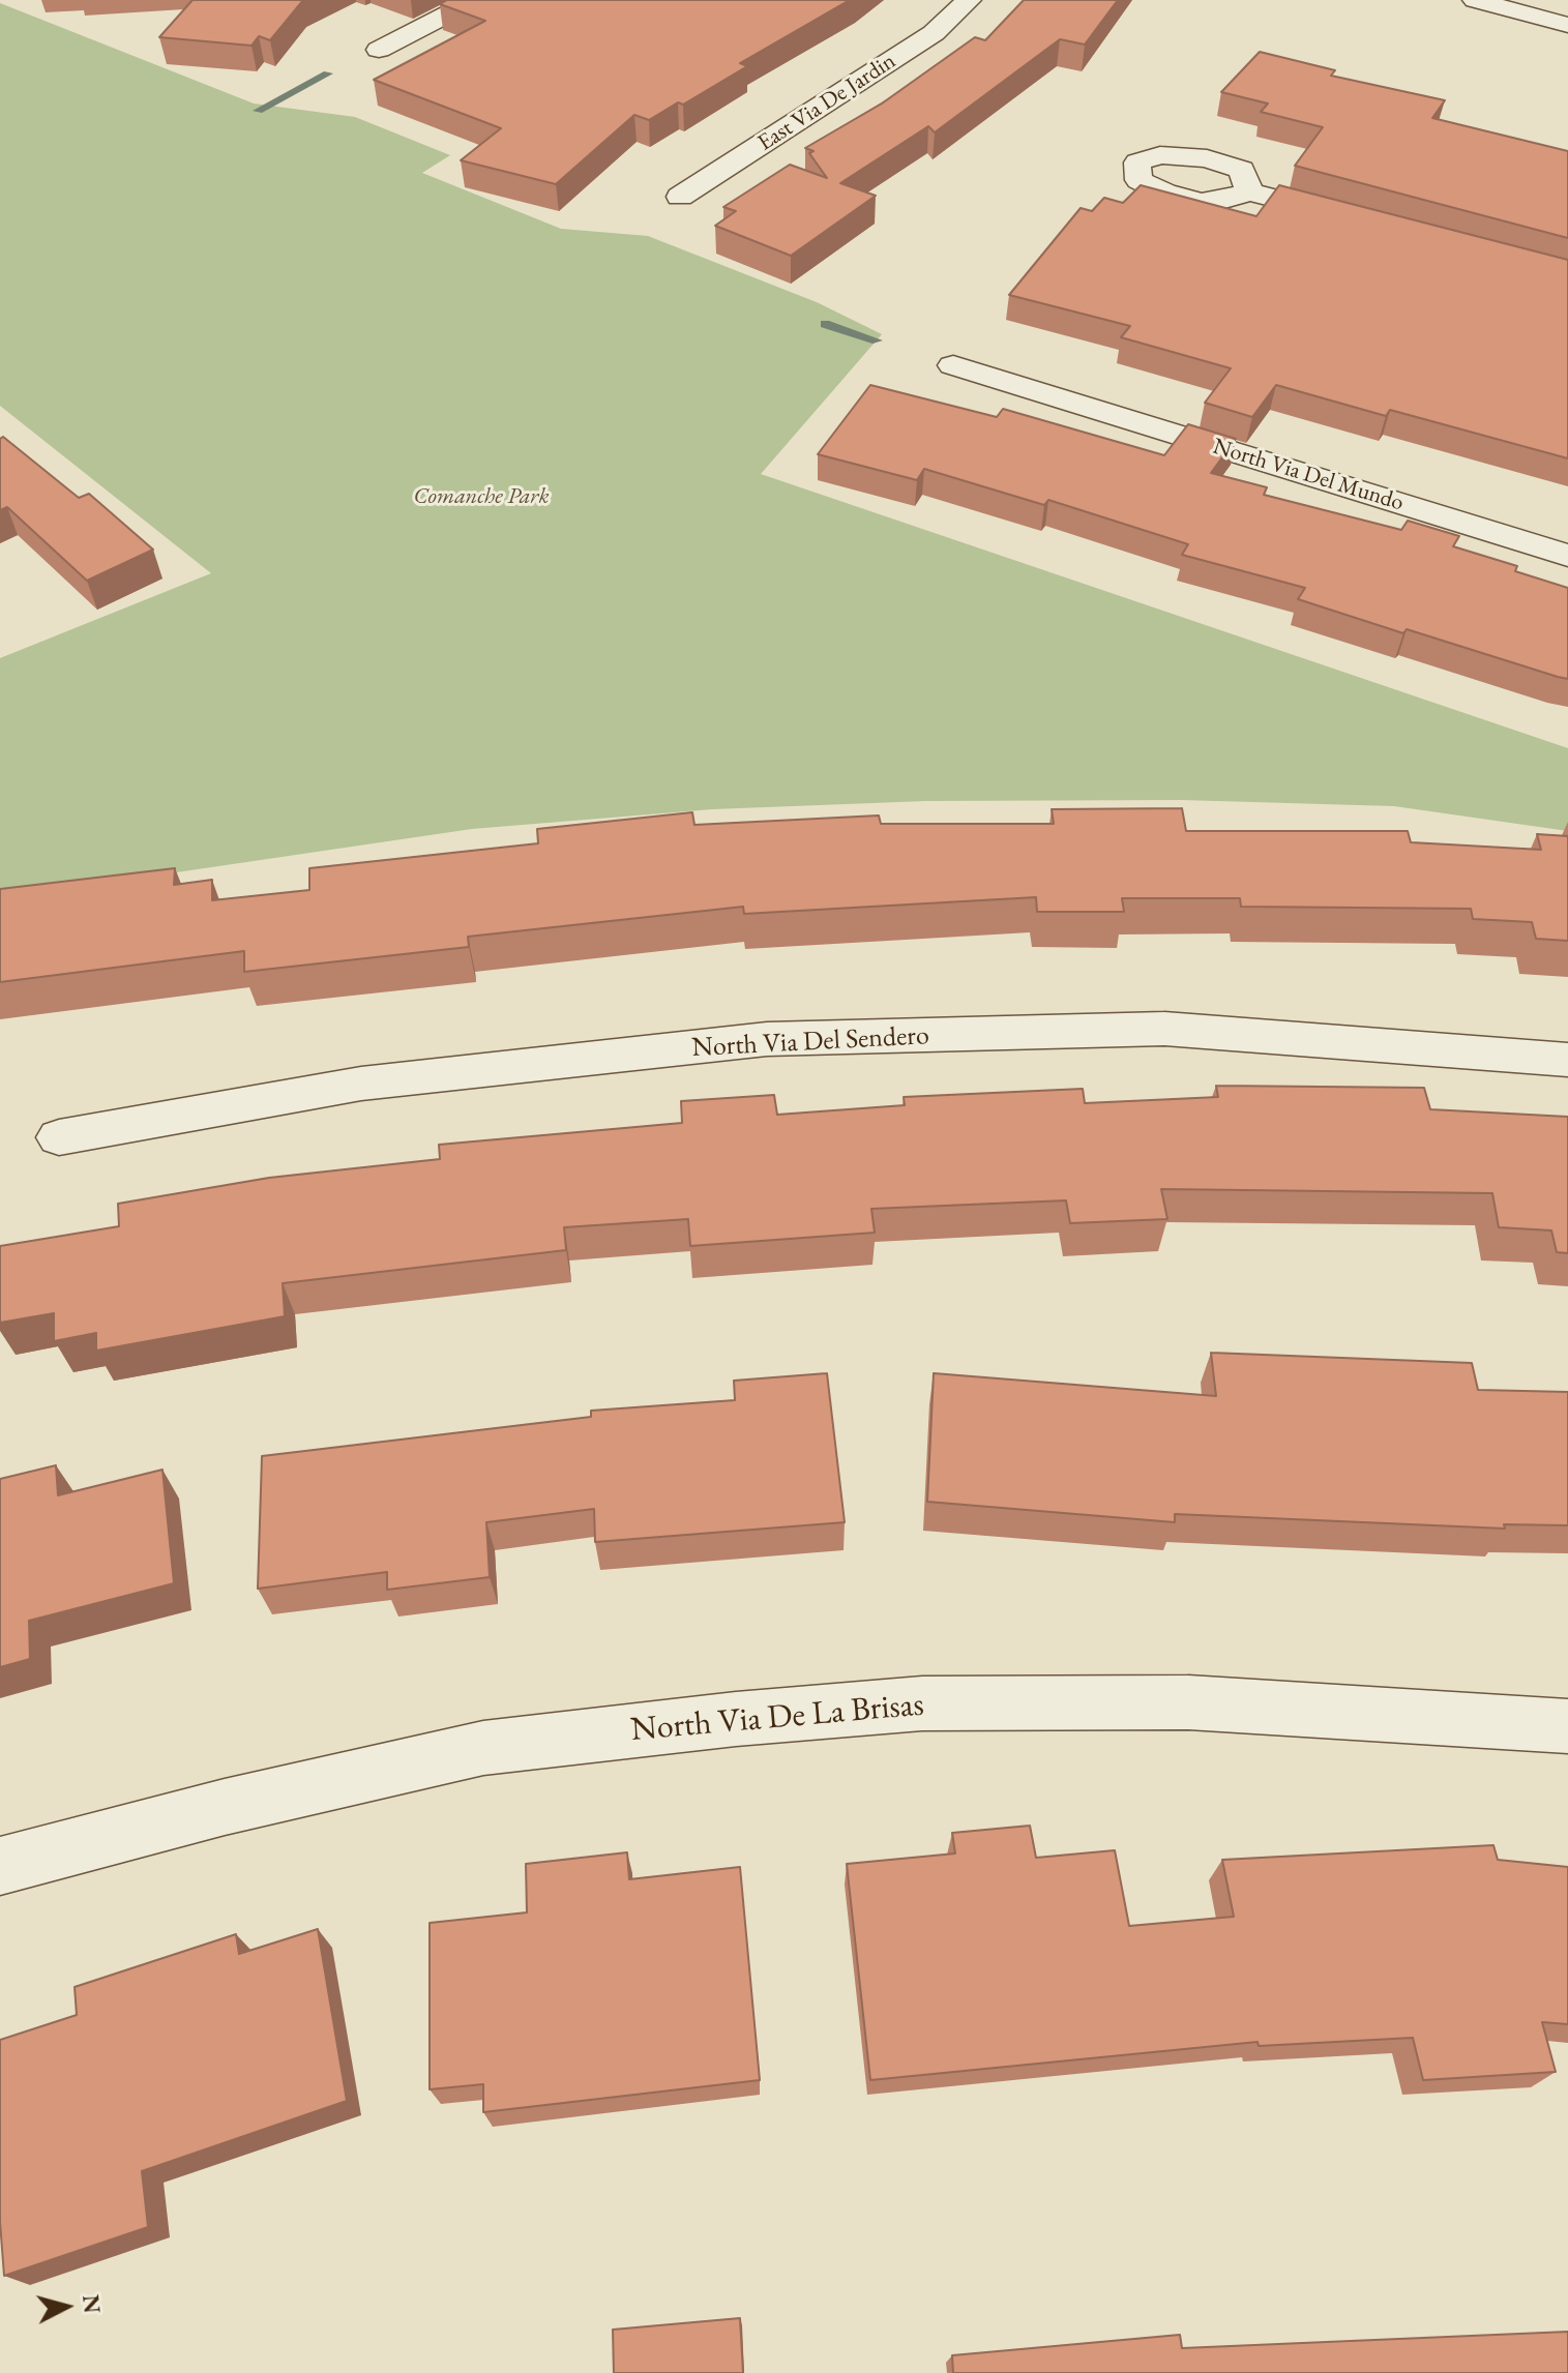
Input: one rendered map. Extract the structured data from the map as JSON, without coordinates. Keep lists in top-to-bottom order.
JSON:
{
  "streets": {
    "street": [
      "East Via De Jardin",
      "North Via Del Mundo",
      "North Via Del Sendero",
      "North Via De La Brisas"
    ]
  },
  "parks": ["Comanche Park"],
  "north": "right"
}
